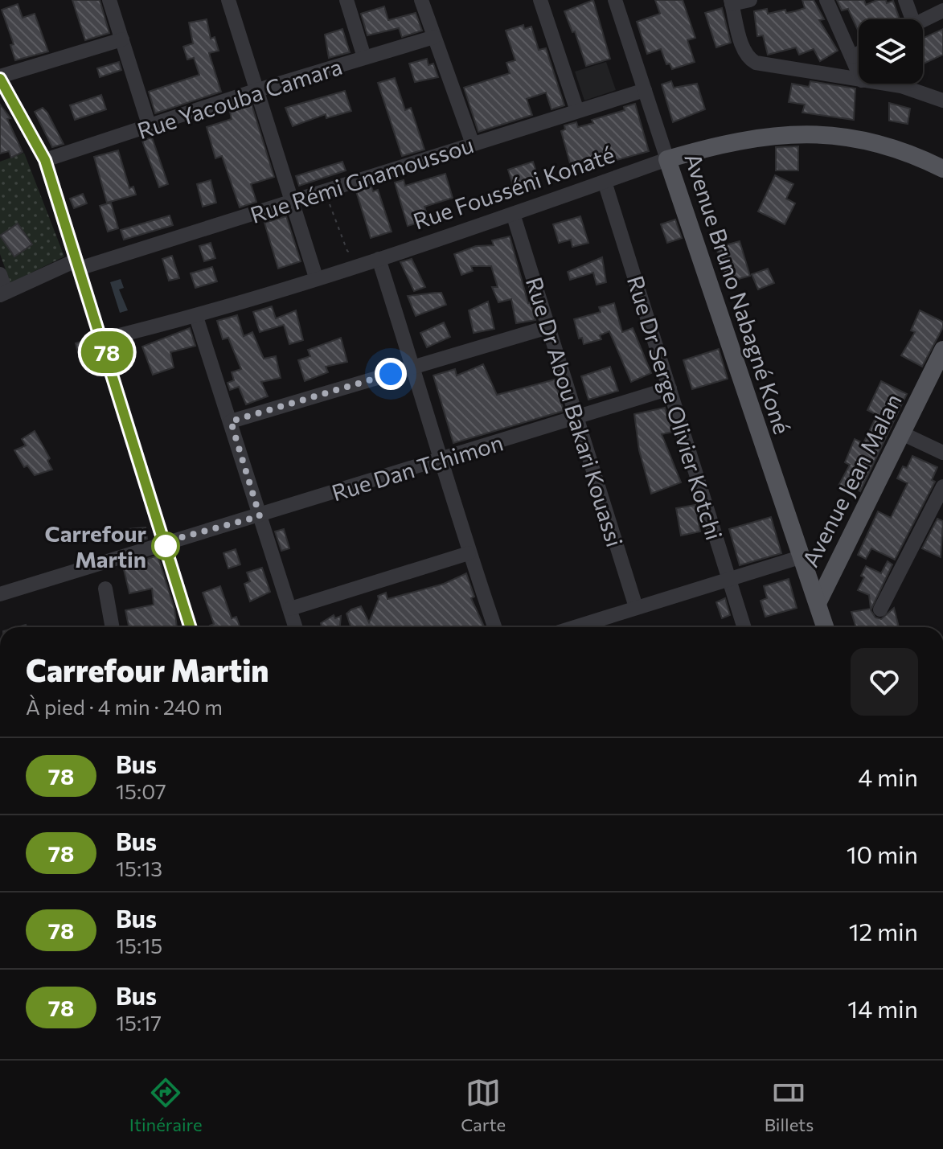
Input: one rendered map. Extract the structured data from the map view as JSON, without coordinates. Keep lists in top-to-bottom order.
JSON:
{
  "streets": {
    "main road": ["Rue Fousséni Konaté", "Avenue Bruno Nabagné Koné", "Avenue Jean Malan"],
    "street": [
      "Rue Yacouba Camara",
      "Rue Rémi Gnamoussou",
      "Rue Dr Serge Olivier Kotchi",
      "Rue Dr Abou Bakari Kouassi",
      "Rue Dan Tchimon"
    ]
  },
  "crossings": [
    ["Rue Rémi Gnamoussou", "Avenue Bruno Nabagné Koné"],
    ["Rue Fousséni Konaté", "Avenue Bruno Nabagné Koné"],
    ["Rue Fousséni Konaté", "Rue Dr Serge Olivier Kotchi"],
    ["Rue Fousséni Konaté", "Rue Dr Abou Bakari Kouassi"],
    ["Avenue Bruno Nabagné Koné", "Avenue Jean Malan"],
    ["Rue Dr Serge Olivier Kotchi", "Rue Dan Tchimon"],
    ["Rue Dr Abou Bakari Kouassi", "Rue Dan Tchimon"]
  ],
  "places": ["Carrefour Martin"],
  "lines": ["bus line 78"],
  "page": {
    "on_map": "78",
    "heading": ["Carrefour Martin", "À pied · 4 min · 240 m"],
    "list": [
      {
        "mark": "78",
        "name": "Bus",
        "note": "15:07",
        "value": "4 min"
      },
      {
        "mark": "78",
        "name": "Bus",
        "note": "15:13",
        "value": "10 min"
      },
      {
        "mark": "78",
        "name": "Bus",
        "note": "15:15",
        "value": "12 min"
      },
      {
        "mark": "78",
        "name": "Bus",
        "note": "15:17",
        "value": "14 min"
      }
    ],
    "tabs": ["Itinéraire", "Carte", "Billets"]
  }
}
